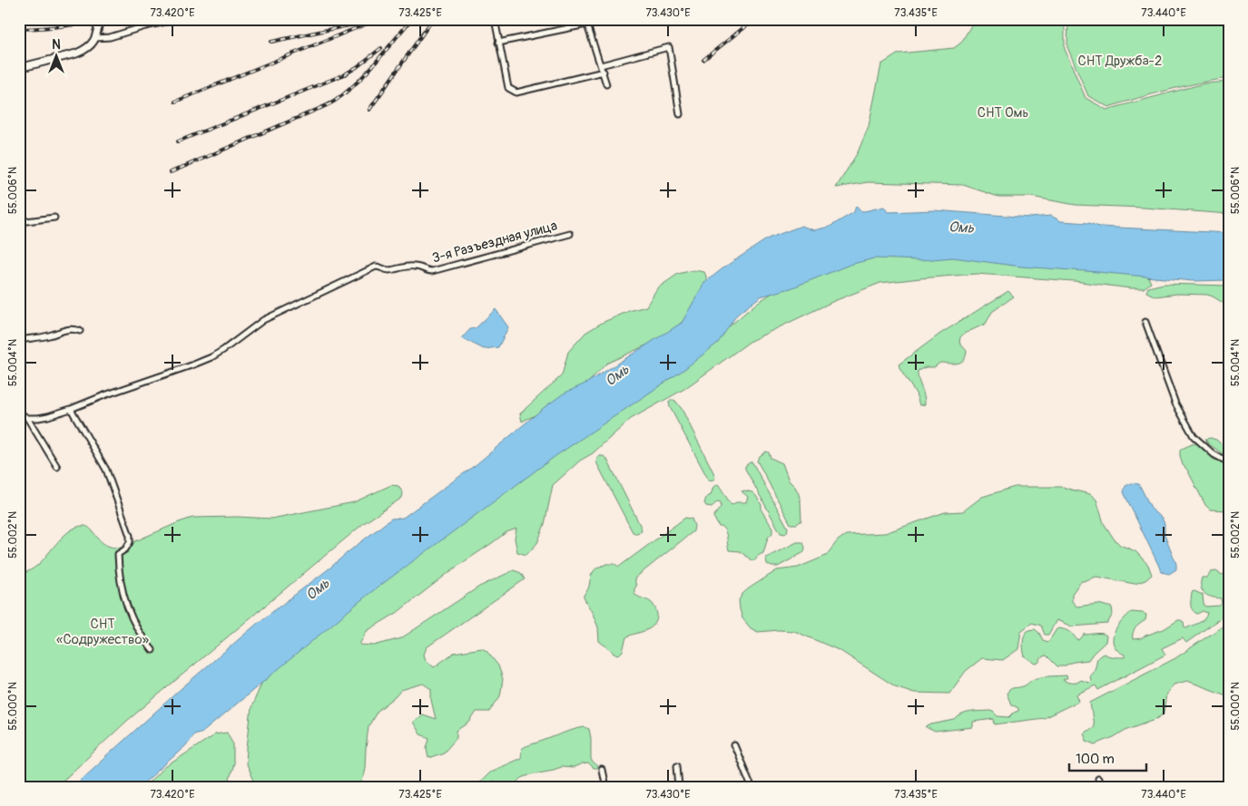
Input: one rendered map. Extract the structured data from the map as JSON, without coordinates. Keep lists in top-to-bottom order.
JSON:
{
  "streets": {
    "street": ["3-я Разъездная улица"]
  },
  "water": ["Омь"],
  "parks": ["СНТ Дружба-2", "СНТ Омь", "СНТ «Содружество»"],
  "scale_bar": "100 m",
  "north": "top",
  "coordinates": [
    "73.420°E",
    "73.425°E",
    "73.430°E",
    "73.435°E",
    "73.440°E",
    "55.006°N",
    "55.004°N",
    "55.002°N",
    "55.000°N"
  ]
}
